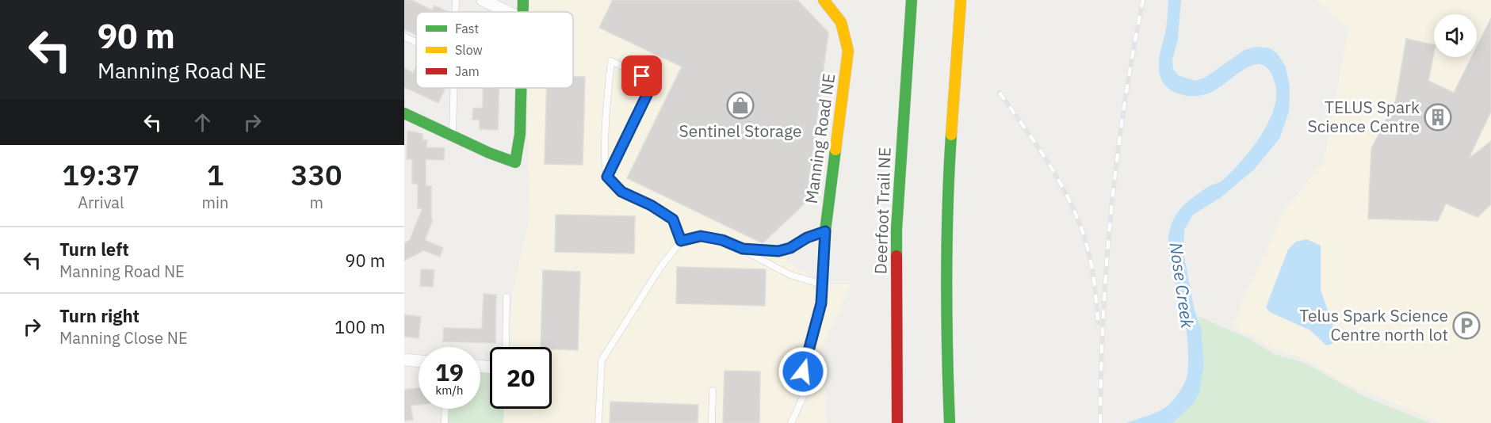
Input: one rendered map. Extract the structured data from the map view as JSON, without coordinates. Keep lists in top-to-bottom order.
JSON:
{
  "streets": {
    "main road": ["Manning Road NE", "Deerfoot Trail NE"]
  },
  "water": ["Nose Creek"],
  "places": {
    "shop": ["Sentinel Storage"],
    "building": ["TELUS Spark Science Centre"],
    "parking": ["Telus Spark Science Centre north lot"]
  },
  "legend": ["Fast", "Slow", "Jam"],
  "page": {
    "turn": ["90 m", "Manning Road NE"],
    "eta": [
      "19:37",
      "Arrival",
      "1",
      "min",
      "330",
      "m"
    ],
    "list": [
      {
        "name": "Turn left",
        "note": "Manning Road NE",
        "value": "90 m"
      },
      {
        "name": "Turn right",
        "note": "Manning Close NE",
        "value": "100 m"
      }
    ],
    "speed": "19 km/h",
    "limit": "20"
  }
}
